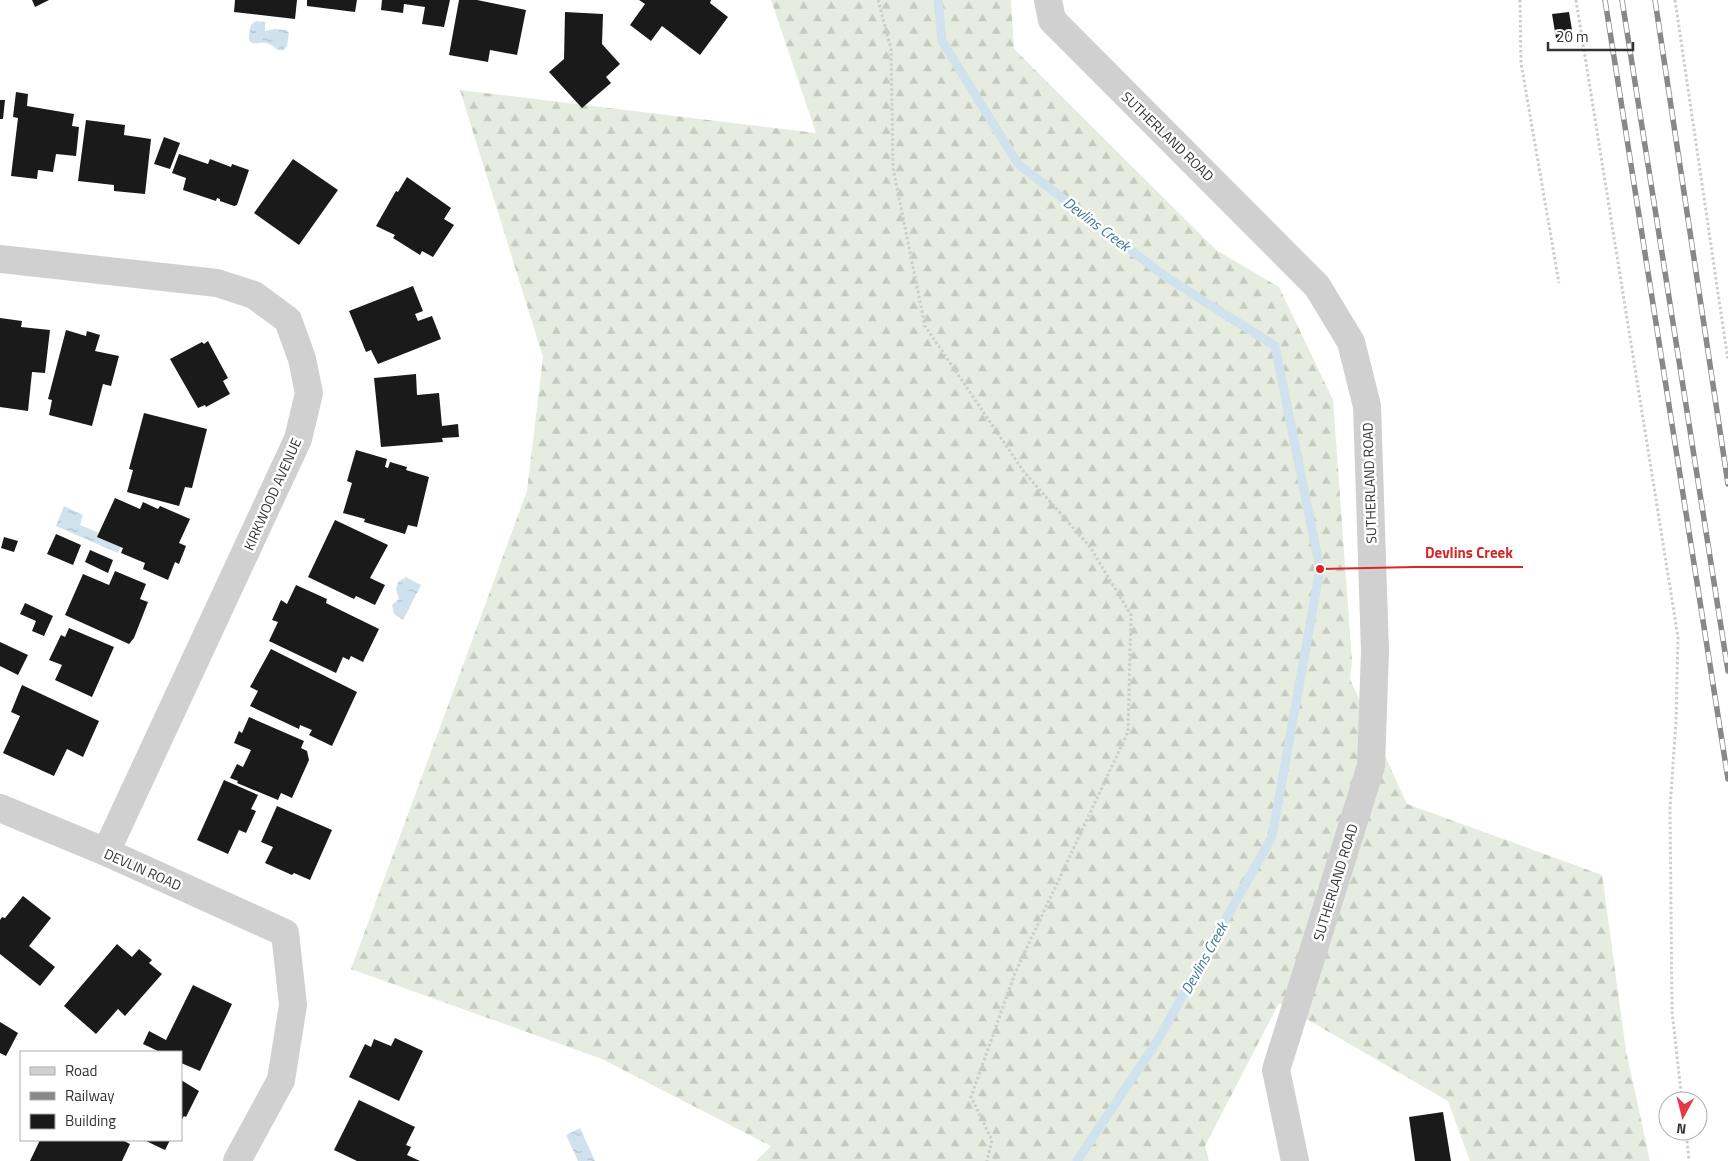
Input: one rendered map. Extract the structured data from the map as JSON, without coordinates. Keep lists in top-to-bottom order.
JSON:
{
  "streets": {
    "street": ["SUTHERLAND ROAD", "KIRKWOOD AVENUE", "DEVLIN ROAD"]
  },
  "crossings": [
    ["KIRKWOOD AVENUE", "DEVLIN ROAD"]
  ],
  "water": ["Devlins Creek"],
  "places": ["Devlins Creek"],
  "legend": ["Road", "Railway", "Building"],
  "scale_bar": "20 m",
  "north": "bottom"
}
